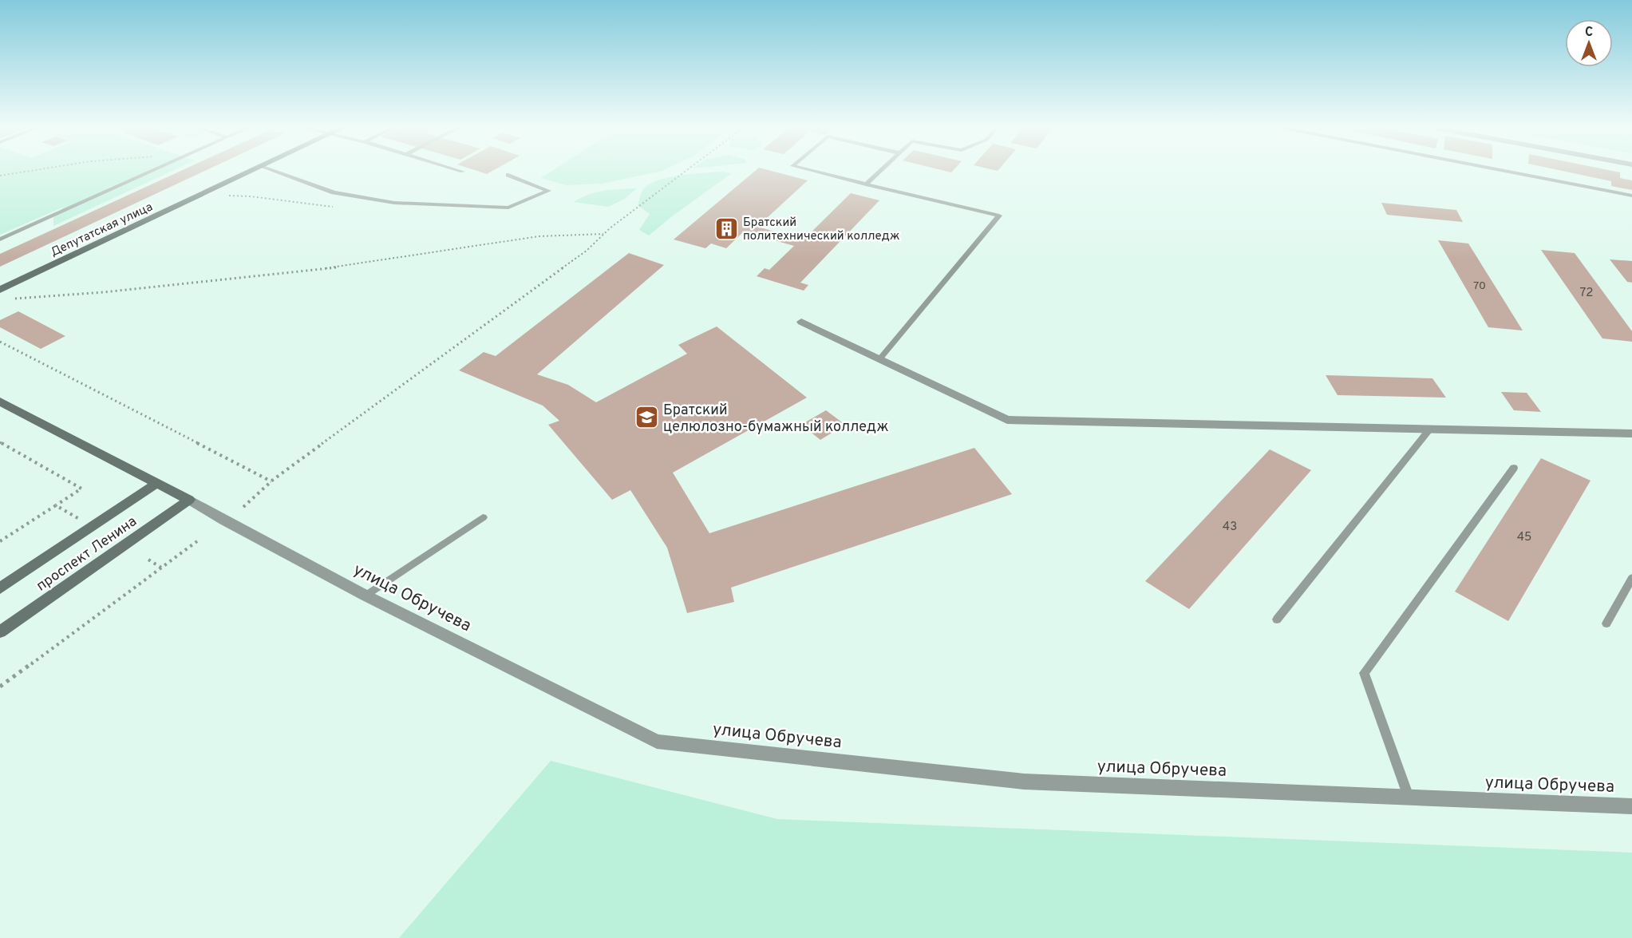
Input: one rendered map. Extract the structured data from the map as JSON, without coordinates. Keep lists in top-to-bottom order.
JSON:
{
  "streets": {
    "main road": ["Депутатская улица", "проспект Ленина", "улица Обручева"]
  },
  "crossings": [
    ["проспект Ленина", "улица Обручева"]
  ],
  "places": {
    "building": ["Братский политехнический колледж"],
    "school or university": ["Братский целюлозно-бумажный колледж"]
  },
  "house_numbers": [
    "70",
    "72",
    "43",
    "45"
  ],
  "north": "top"
}
